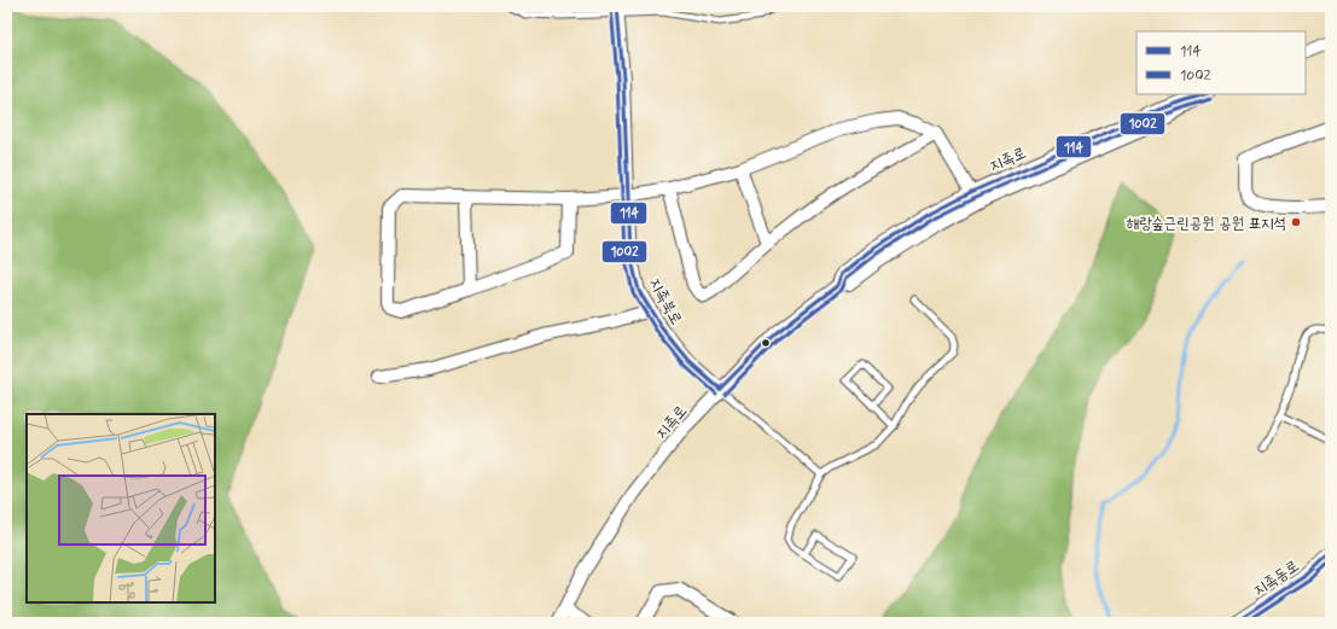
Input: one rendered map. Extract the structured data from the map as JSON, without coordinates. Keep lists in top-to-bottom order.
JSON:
{
  "streets": {
    "street": ["지족로", "지족북로", "지족동로"]
  },
  "crossings": [
    ["지족로", "지족북로"]
  ],
  "places": ["해랑숲근린공원 공원 표지석"],
  "lines": ["transit line 114", "transit line 1002"],
  "legend": ["114", "1002"]
}
